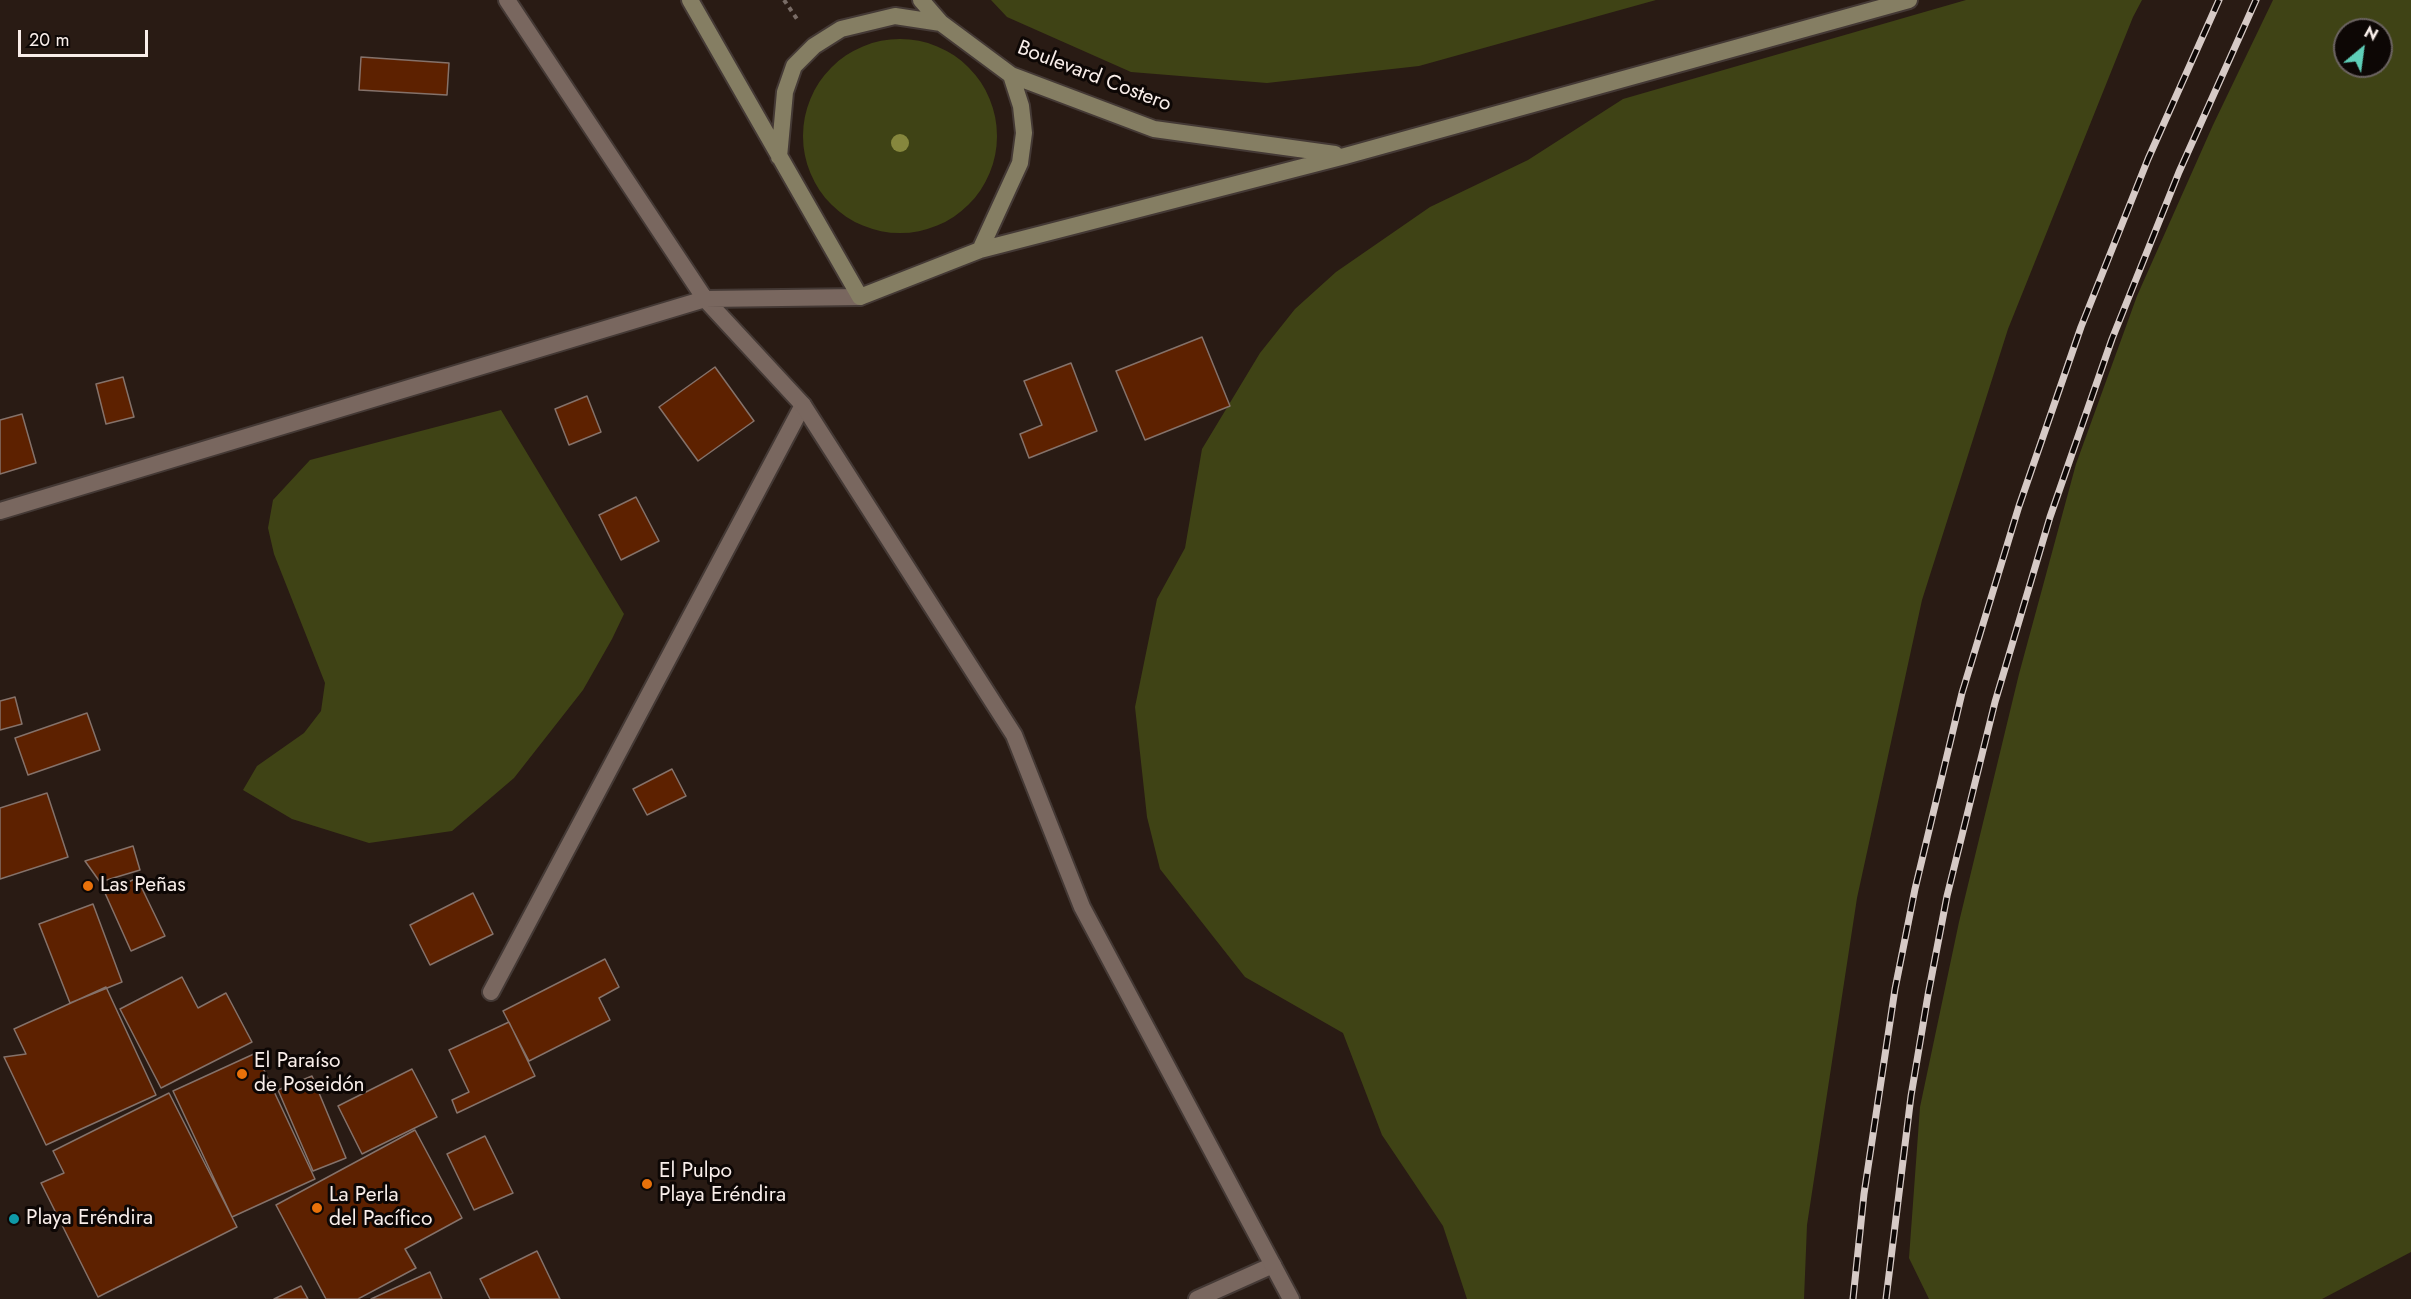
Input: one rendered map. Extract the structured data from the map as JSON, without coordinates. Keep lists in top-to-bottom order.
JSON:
{
  "streets": {
    "main road": ["Boulevard Costero"]
  },
  "places": [
    "Las Peñas",
    "El Paraíso de Poseidón",
    "El Pulpo Playa Eréndira",
    "La Perla del Pacífico",
    "Playa Eréndira"
  ],
  "scale_bar": "20 m",
  "north": "top right"
}
